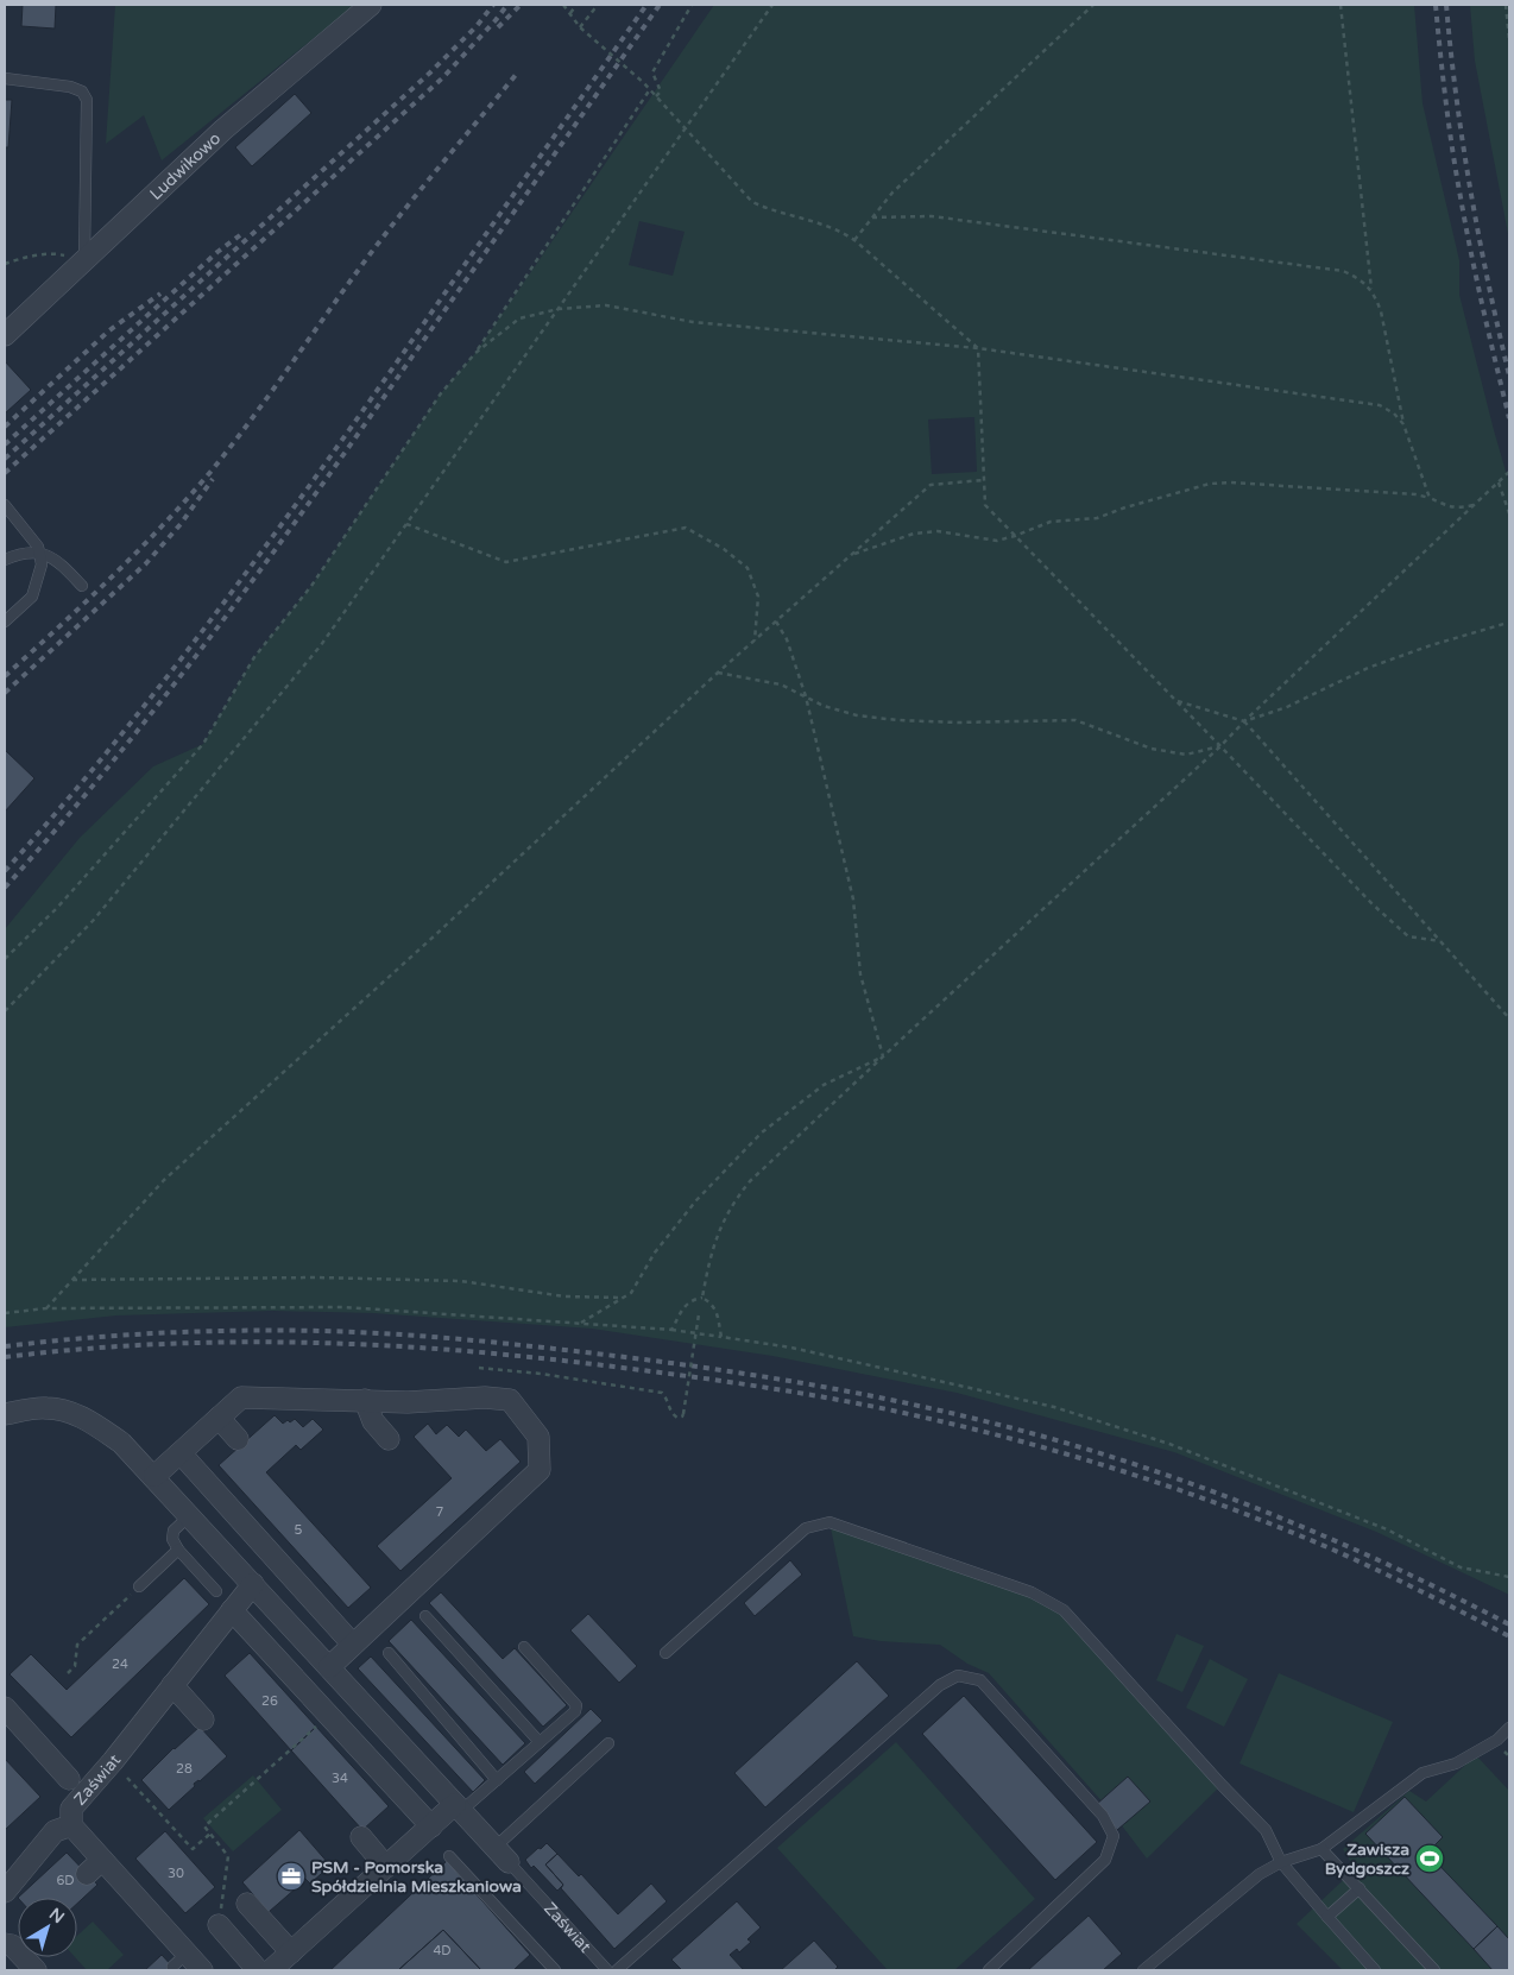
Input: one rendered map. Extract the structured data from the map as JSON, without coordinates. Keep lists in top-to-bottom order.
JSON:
{
  "streets": {
    "street": ["Ludwikowo", "Zaświat"]
  },
  "places": {
    "sports": ["Zawisza Bydgoszcz"],
    "office": ["PSM - Pomorska Spółdzielnia Mieszkaniowa"]
  },
  "house_numbers": [
    "7",
    "5",
    "24",
    "26",
    "28",
    "34",
    "30",
    "6D",
    "4D"
  ],
  "north": "top right"
}
